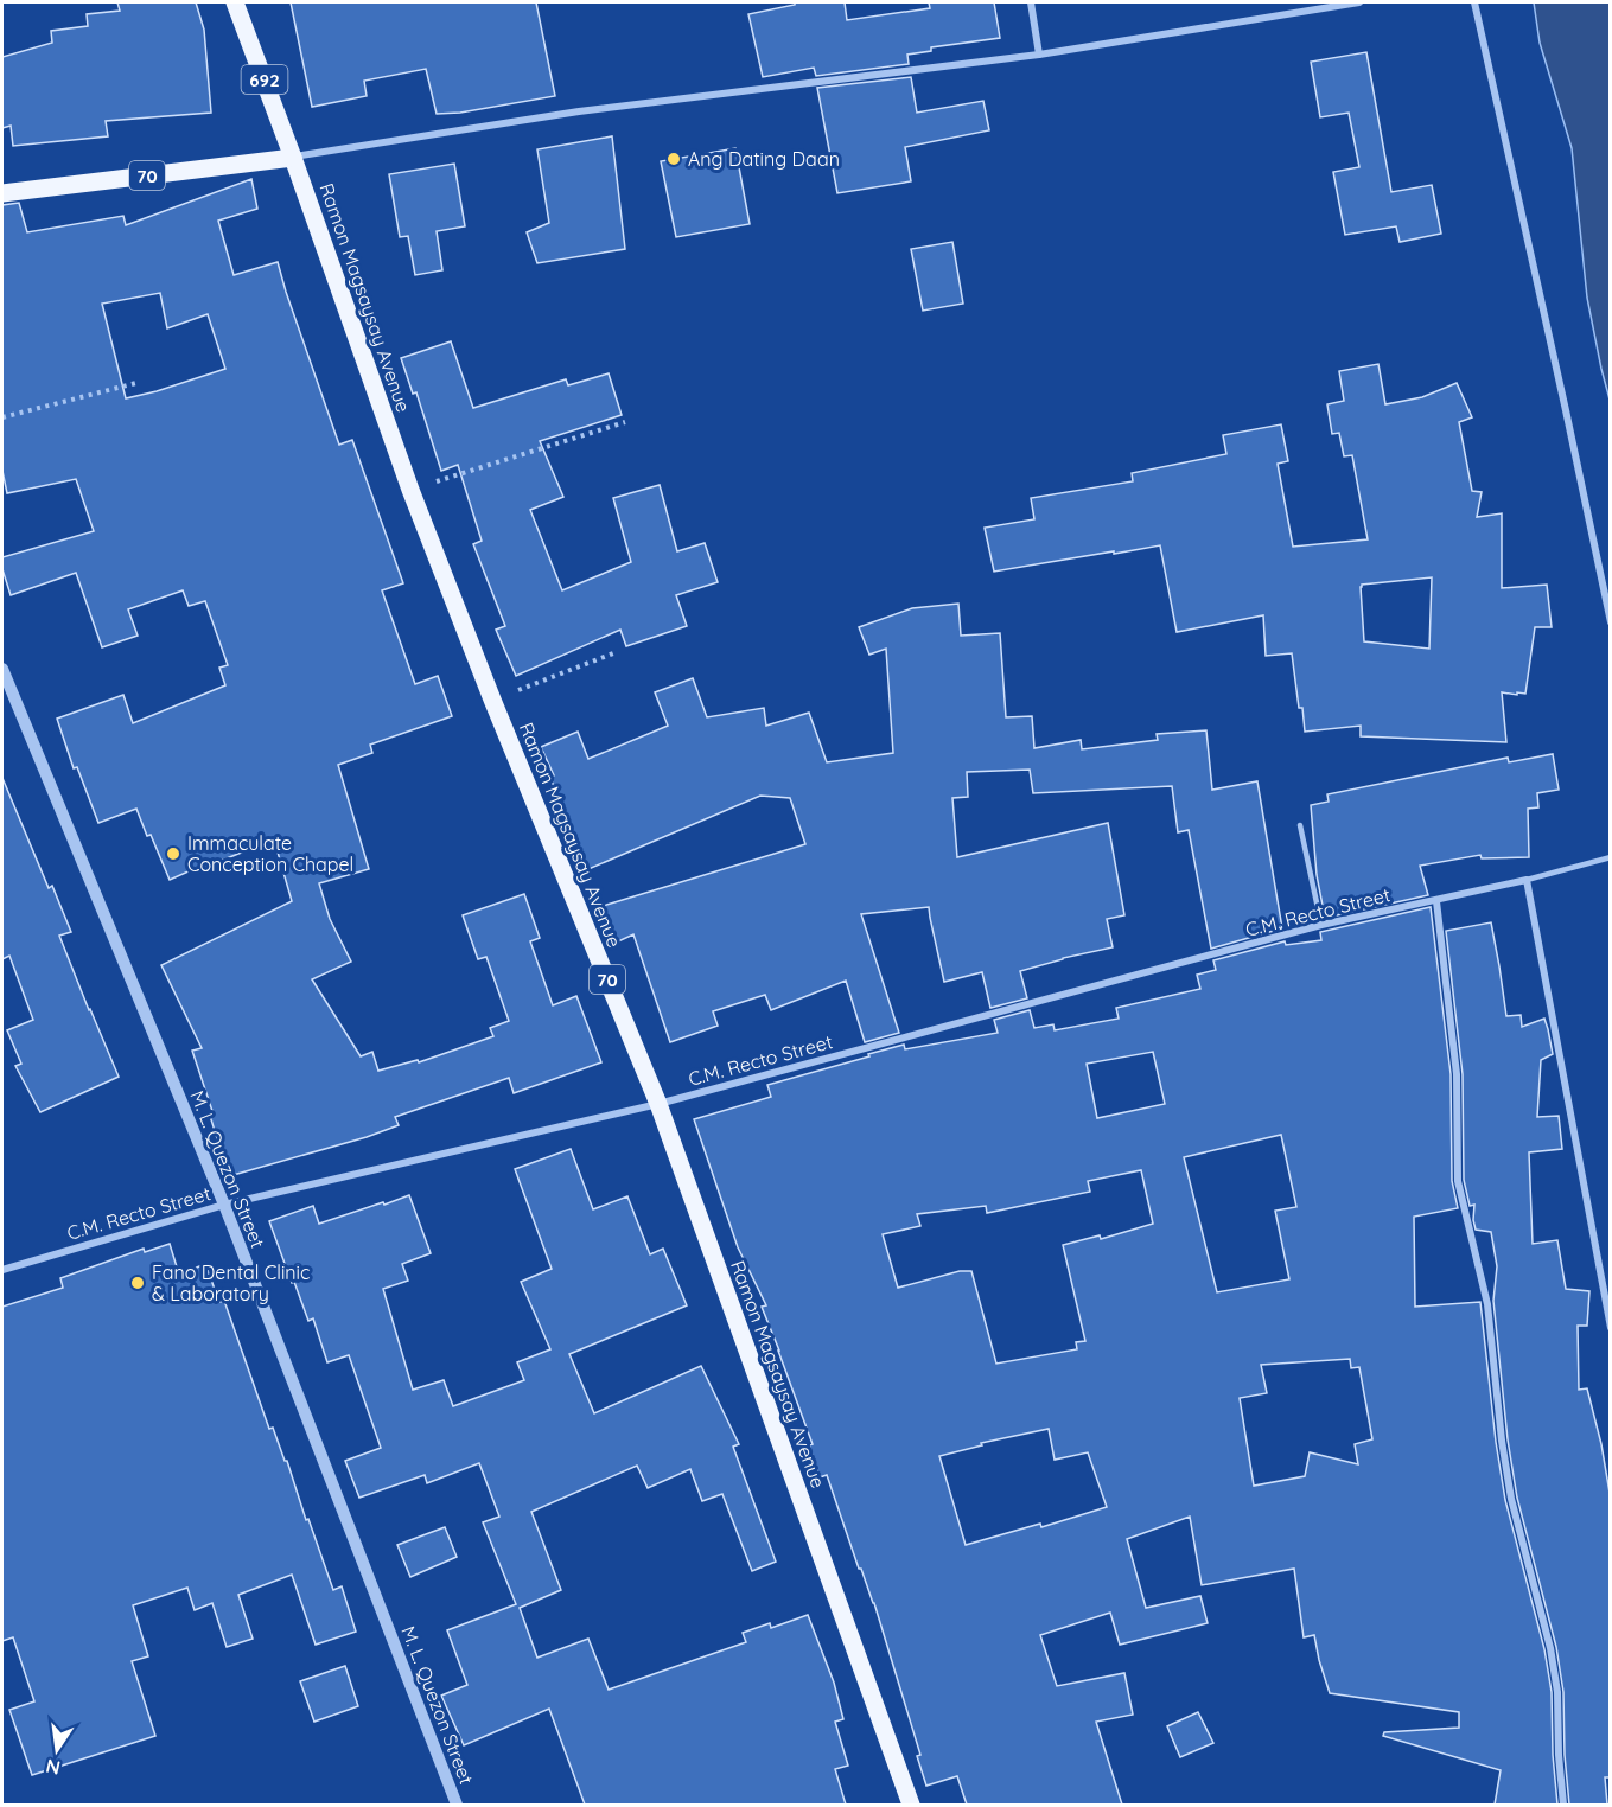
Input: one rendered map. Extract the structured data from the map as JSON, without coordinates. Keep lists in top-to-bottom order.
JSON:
{
  "streets": {
    "main road": ["692", "70", "Ramon Magsaysay Avenue"],
    "street": ["C.M. Recto Street", "M. L. Quezon Street"]
  },
  "crossings": [
    ["70", "Ramon Magsaysay Avenue"],
    ["Ramon Magsaysay Avenue", "C.M. Recto Street"],
    ["C.M. Recto Street", "M. L. Quezon Street"]
  ],
  "places": ["Ang Dating Daan", "Immaculate Conception Chapel", "Fano Dental Clinic & Laboratory"],
  "north": "bottom"
}
